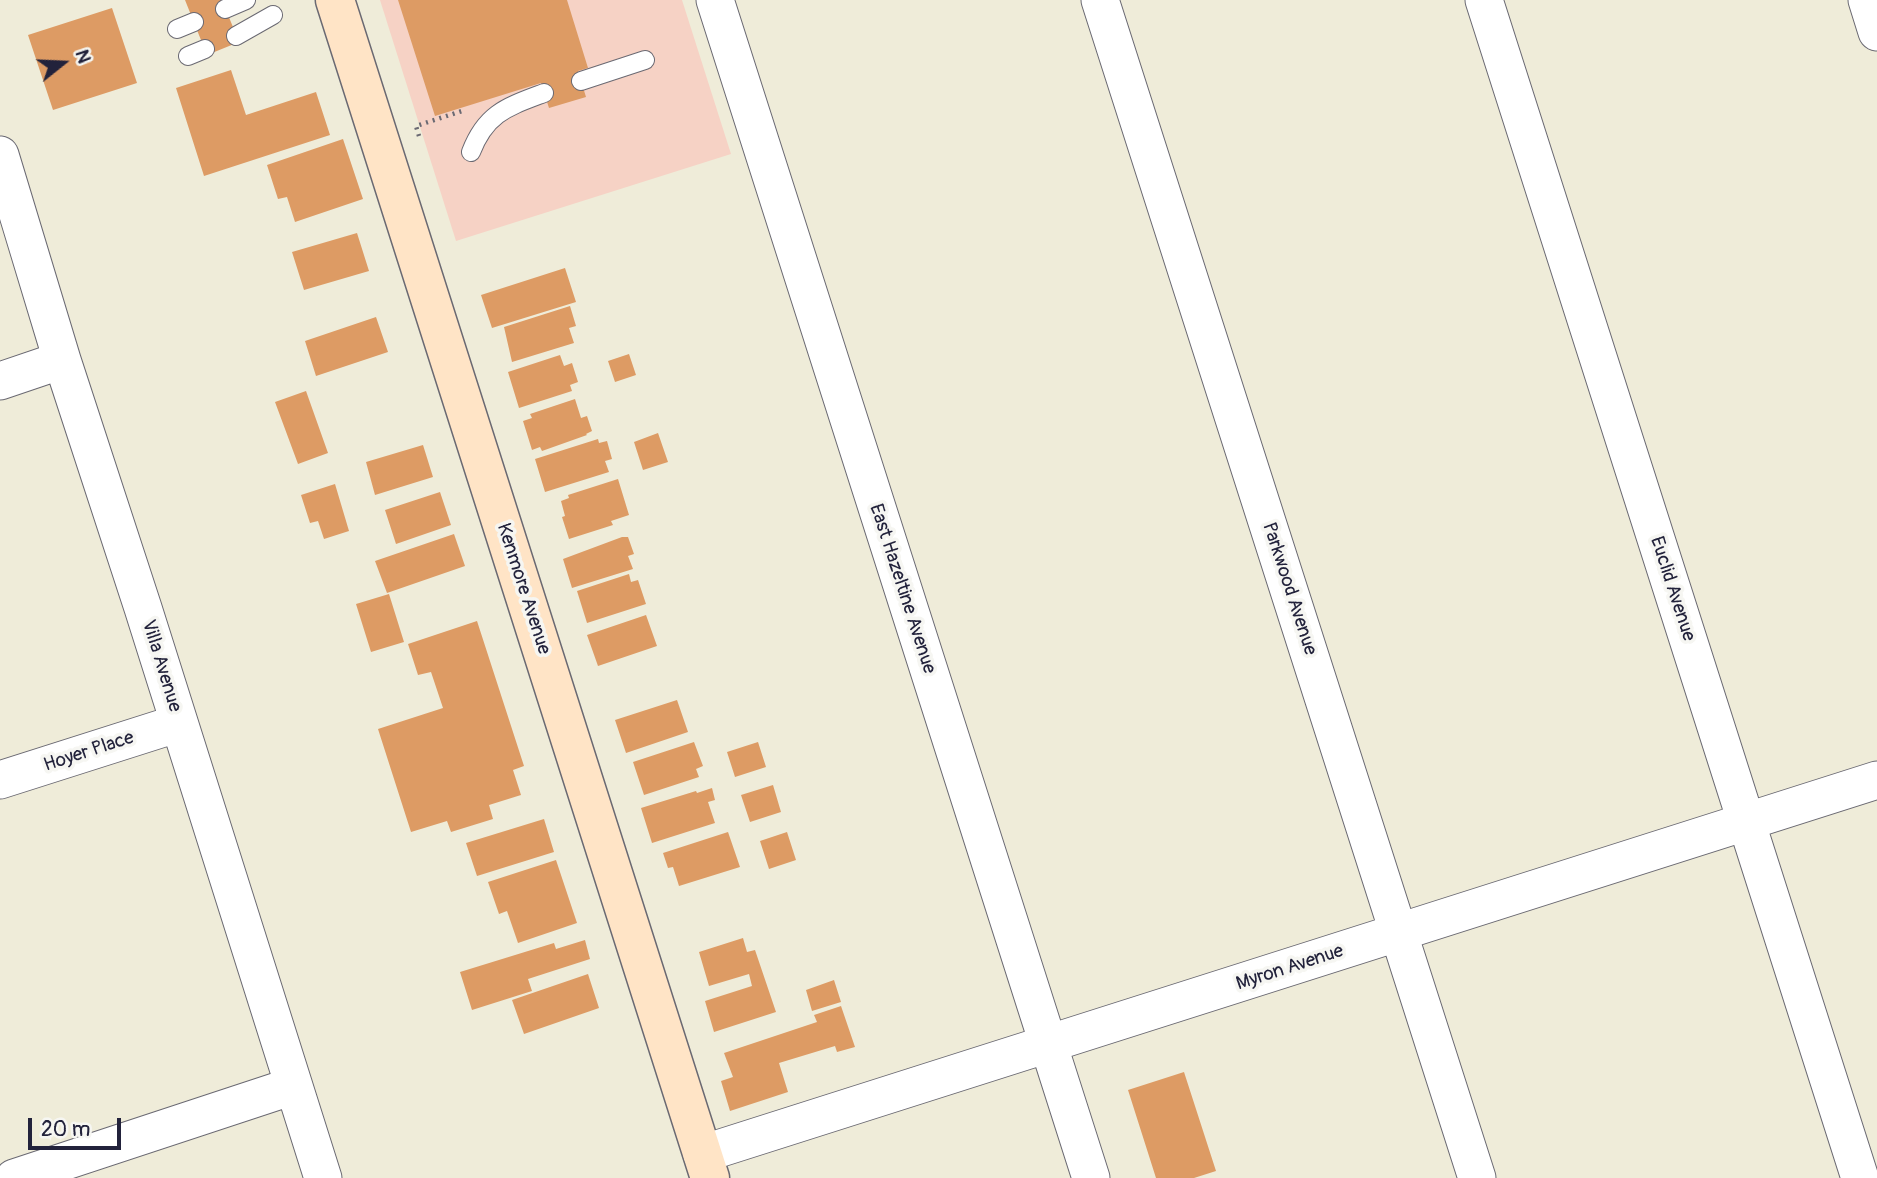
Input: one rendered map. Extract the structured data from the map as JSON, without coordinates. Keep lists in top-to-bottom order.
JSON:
{
  "streets": {
    "main road": ["Kenmore Avenue"],
    "street": [
      "East Hazeltine Avenue",
      "Parkwood Avenue",
      "Euclid Avenue",
      "Villa Avenue",
      "Hoyer Place",
      "Myron Avenue"
    ]
  },
  "crossings": [
    ["Kenmore Avenue", "Myron Avenue"],
    ["East Hazeltine Avenue", "Myron Avenue"],
    ["Parkwood Avenue", "Myron Avenue"],
    ["Euclid Avenue", "Myron Avenue"],
    ["Villa Avenue", "Hoyer Place"]
  ],
  "scale_bar": "20 m",
  "north": "right"
}
